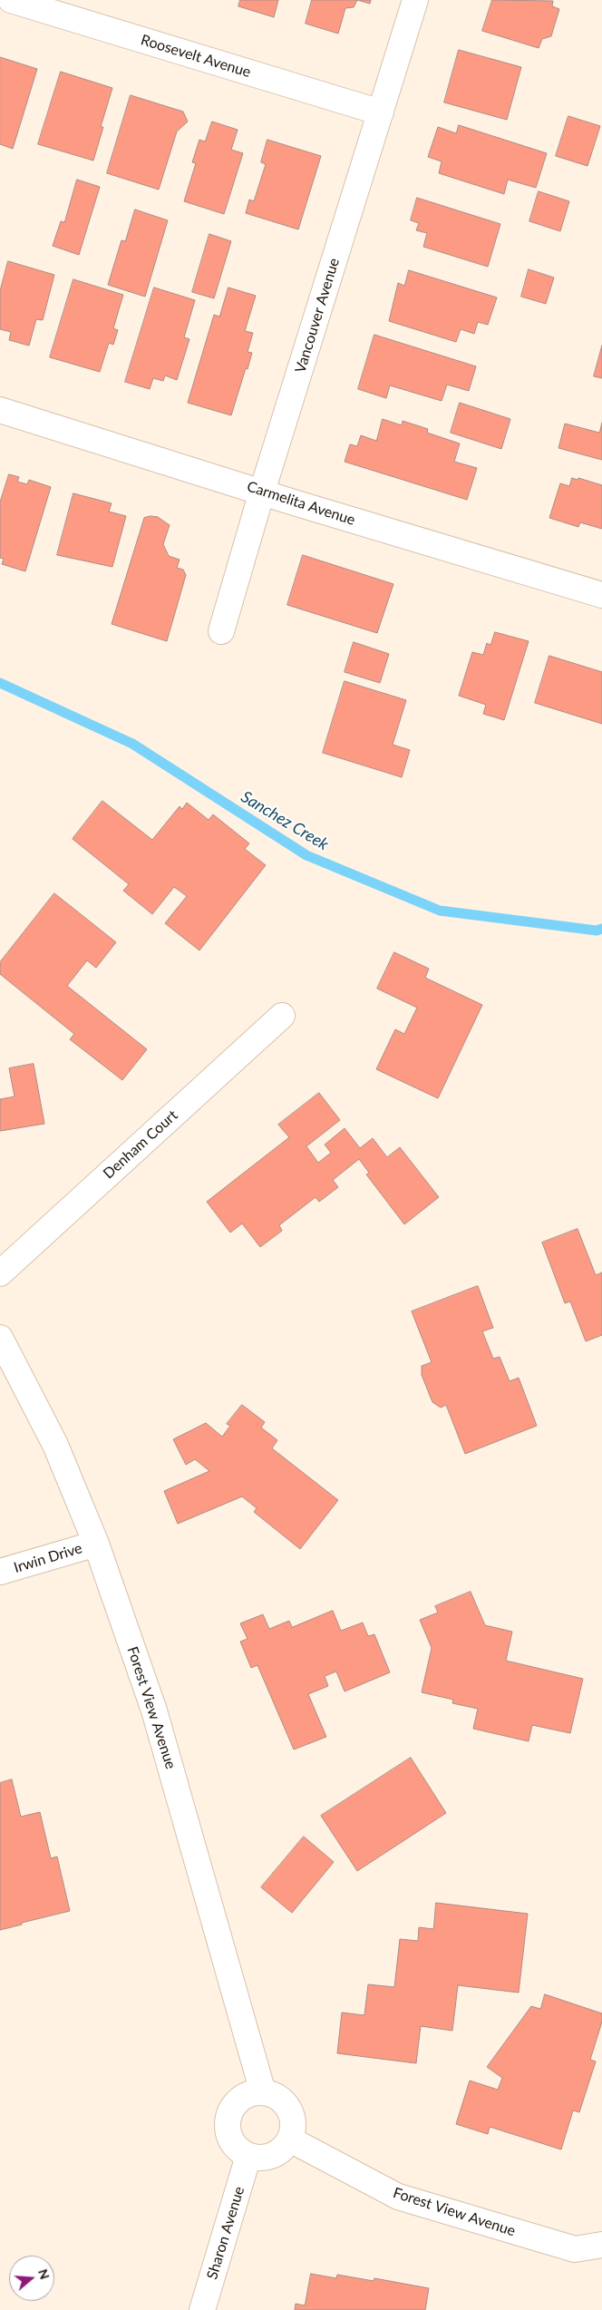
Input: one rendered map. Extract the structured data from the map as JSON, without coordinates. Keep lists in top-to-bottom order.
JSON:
{
  "streets": {
    "street": [
      "Roosevelt Avenue",
      "Vancouver Avenue",
      "Carmelita Avenue",
      "Denham Court",
      "Irwin Drive",
      "Forest View Avenue",
      "Sharon Avenue"
    ]
  },
  "crossings": [
    ["Roosevelt Avenue", "Vancouver Avenue"],
    ["Vancouver Avenue", "Carmelita Avenue"],
    ["Irwin Drive", "Forest View Avenue"],
    ["Forest View Avenue", "Sharon Avenue"]
  ],
  "water": ["Sanchez Creek"],
  "north": "right"
}
